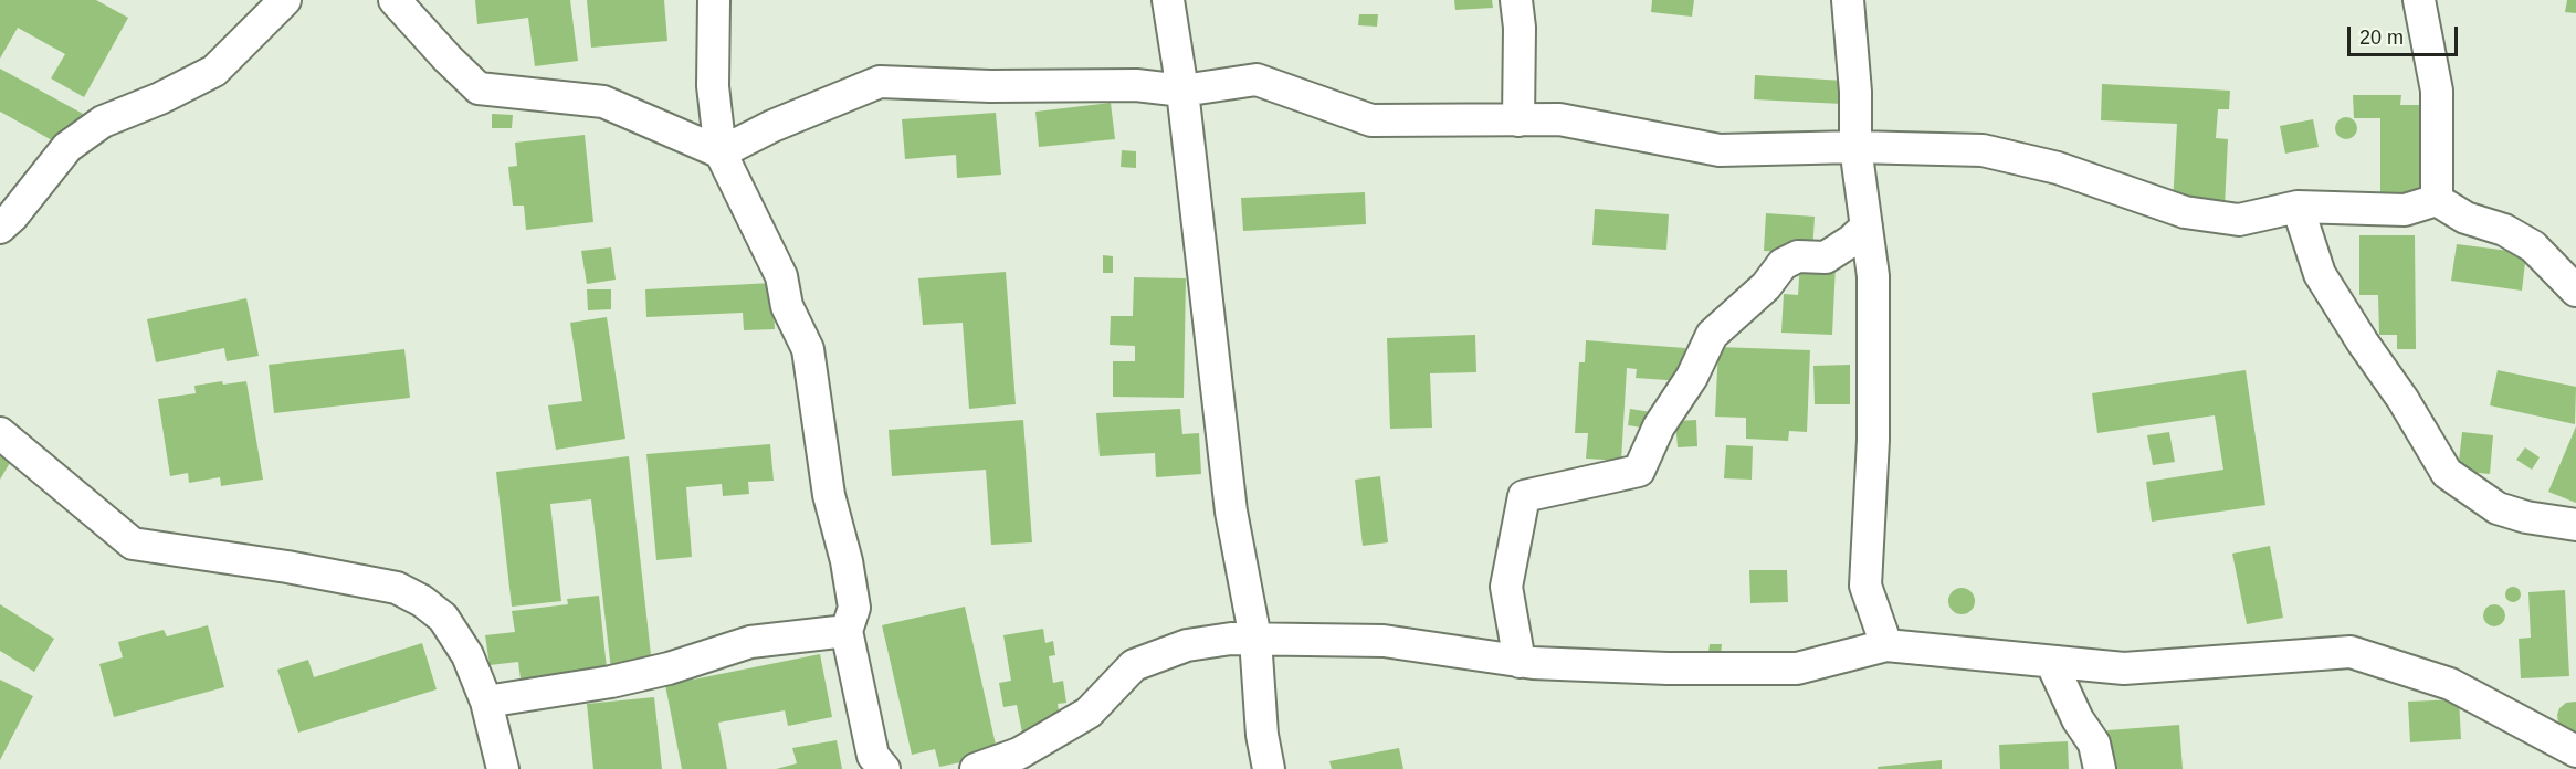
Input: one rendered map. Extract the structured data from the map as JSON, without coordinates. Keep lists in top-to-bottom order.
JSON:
{
  "scale_bar": "20 m"
}
